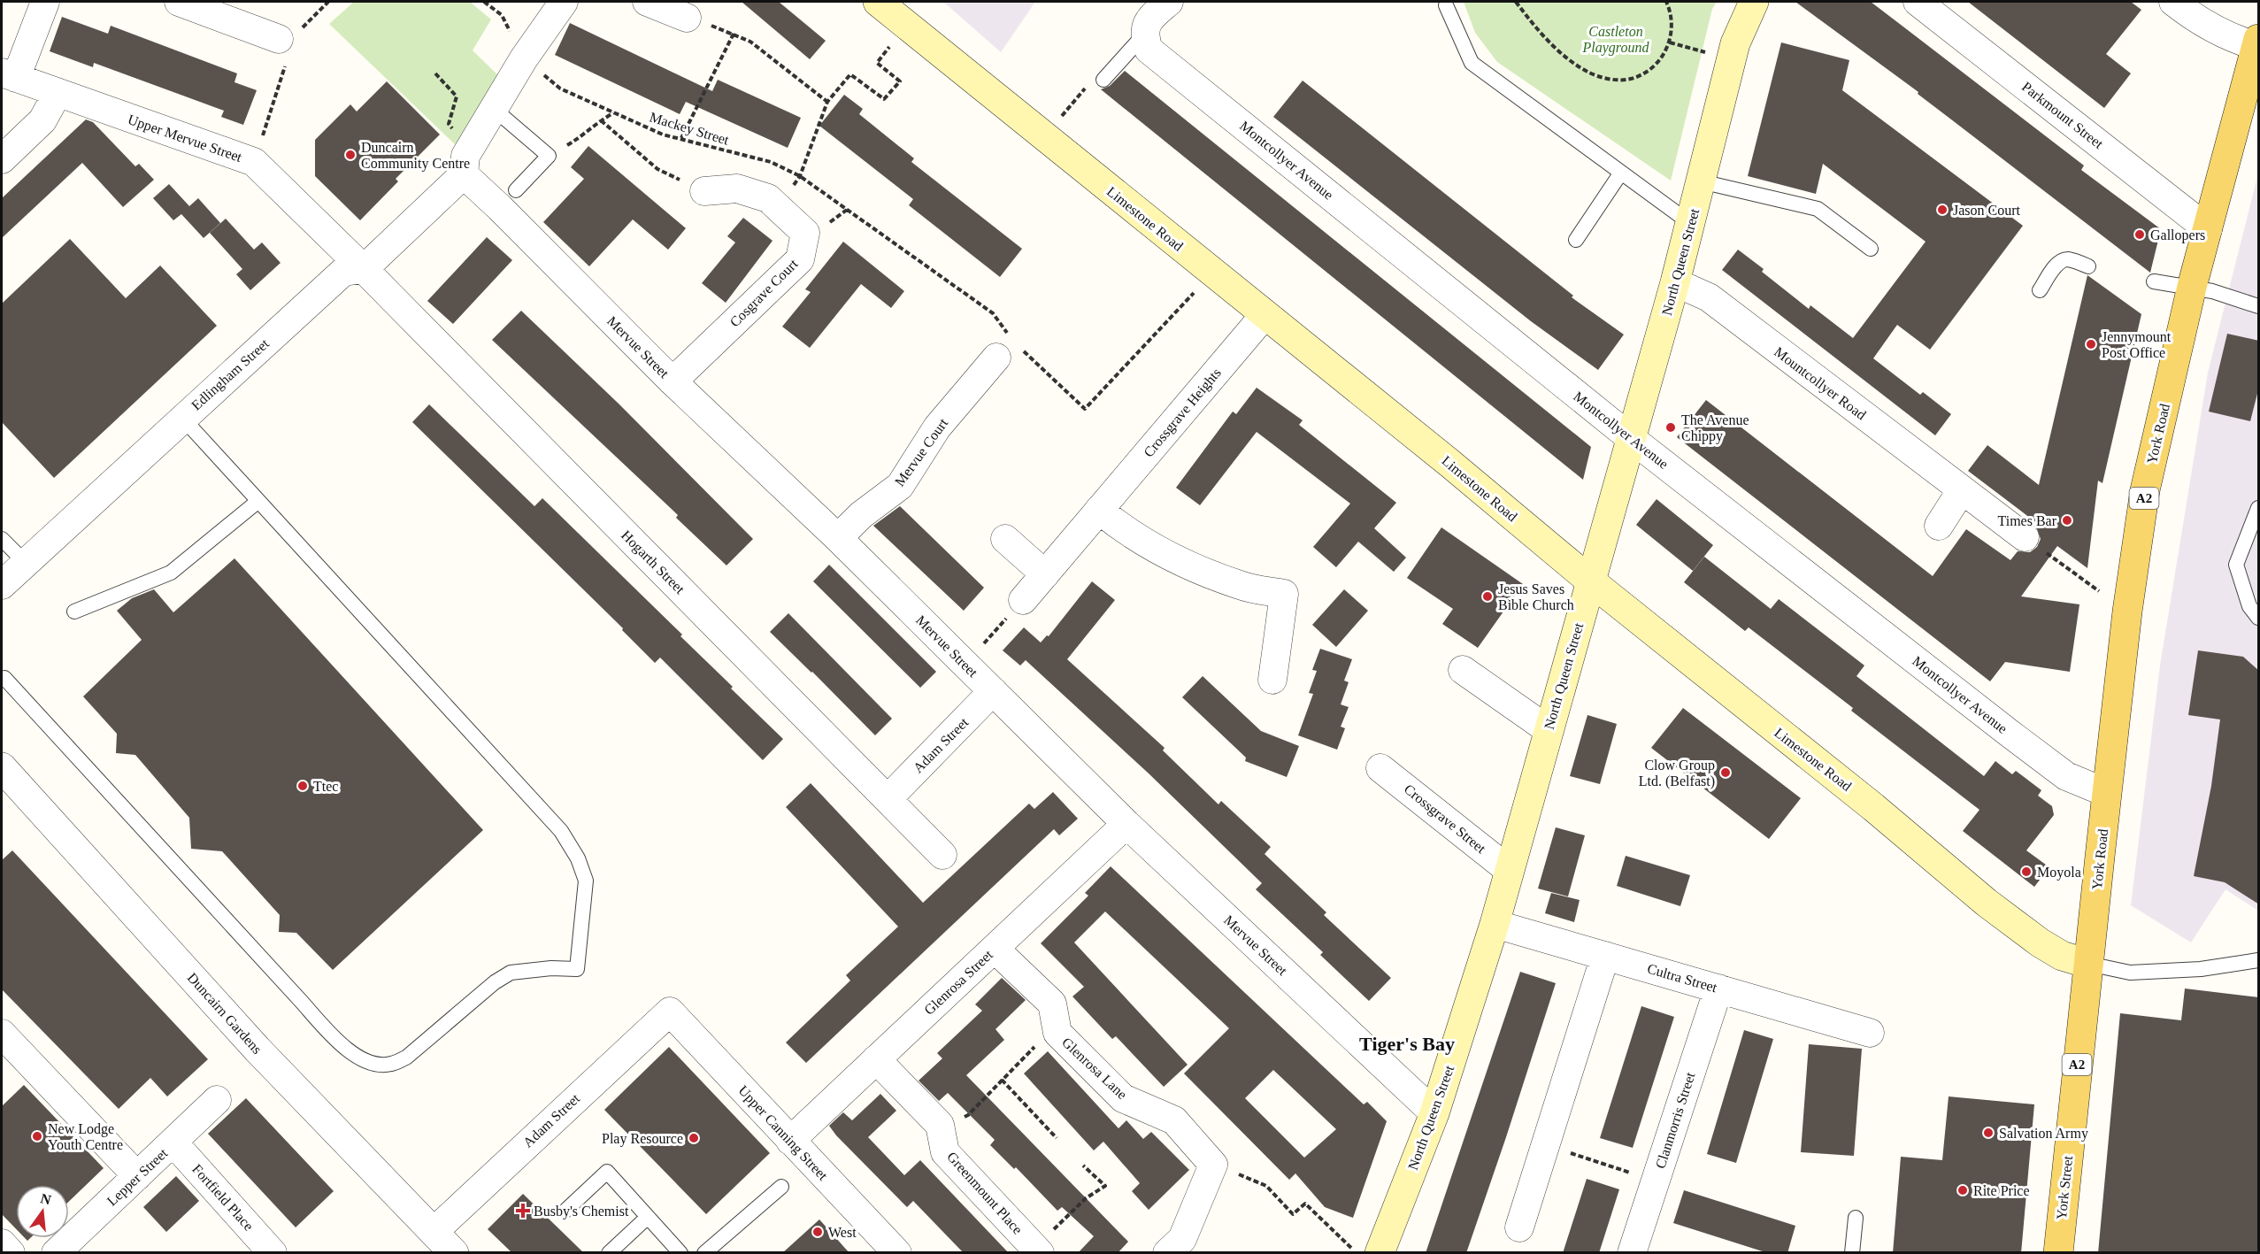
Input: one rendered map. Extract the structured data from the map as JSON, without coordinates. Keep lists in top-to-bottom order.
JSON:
{
  "streets": {
    "main road": [
      "Limestone Road",
      "North Queen Street",
      "York Road",
      "A2",
      "York Street"
    ],
    "street": [
      "Parkmount Street",
      "Upper Mervue Street",
      "Montcollyer Avenue",
      "Cosgrave Court",
      "Mervue Street",
      "Edlingham Street",
      "Mountcollyer Road",
      "Crossgrave Heights",
      "Mervue Court",
      "Hogarth Street",
      "Adam Street",
      "Crossgrave Street",
      "Cultra Street",
      "Glenrosa Street",
      "Duncairn Gardens",
      "Glenrosa Lane",
      "Clanmorris Street",
      "Upper Canning Street",
      "Lepper Street",
      "Greenmount Place",
      "Fortfield Place"
    ],
    "path": ["Mackey Street"]
  },
  "crossings": [
    ["Parkmount Street", "York Road"],
    ["Mackey Street", "Limestone Road"],
    ["Mackey Street", "Mervue Court"],
    ["Upper Mervue Street", "Edlingham Street"],
    ["Upper Mervue Street", "Hogarth Street"],
    ["Montcollyer Avenue", "North Queen Street"],
    ["Montcollyer Avenue", "York Road"],
    ["Limestone Road", "North Queen Street"],
    ["Limestone Road", "Crossgrave Heights"],
    ["Limestone Road", "York Road"],
    ["Limestone Road", "York Street"],
    ["North Queen Street", "Mervue Street"],
    ["North Queen Street", "Mountcollyer Road"],
    ["North Queen Street", "Crossgrave Street"],
    ["North Queen Street", "Cultra Street"],
    ["Cosgrave Court", "Mervue Street"],
    ["Mervue Street", "Edlingham Street"],
    ["Mervue Street", "Mervue Court"],
    ["Mervue Street", "Adam Street"],
    ["Mervue Street", "Glenrosa Street"],
    ["Edlingham Street", "Hogarth Street"],
    ["York Road", "York Street"],
    ["Hogarth Street", "Adam Street"],
    ["Adam Street", "Duncairn Gardens"],
    ["Adam Street", "Upper Canning Street"],
    ["Cultra Street", "Clanmorris Street"],
    ["Glenrosa Street", "Glenrosa Lane"],
    ["Glenrosa Street", "Upper Canning Street"],
    ["Lepper Street", "Fortfield Place"]
  ],
  "districts": ["Tiger's Bay"],
  "parks": ["Castleton Playground"],
  "places": {
    "other": [
      "Duncairn Community Centre",
      "Jason Court",
      "Gallopers",
      "Jennymount Post Office",
      "The Avenue Chippy",
      "Times Bar",
      "Jesus Saves Bible Church",
      "Clow Group Ltd. (Belfast)",
      "Ttec",
      "Moyola",
      "Salvation Army",
      "New Lodge Youth Centre",
      "Play Resource",
      "Rite Price",
      "West"
    ],
    "health": ["Busby's Chemist"]
  },
  "north": "top"
}
